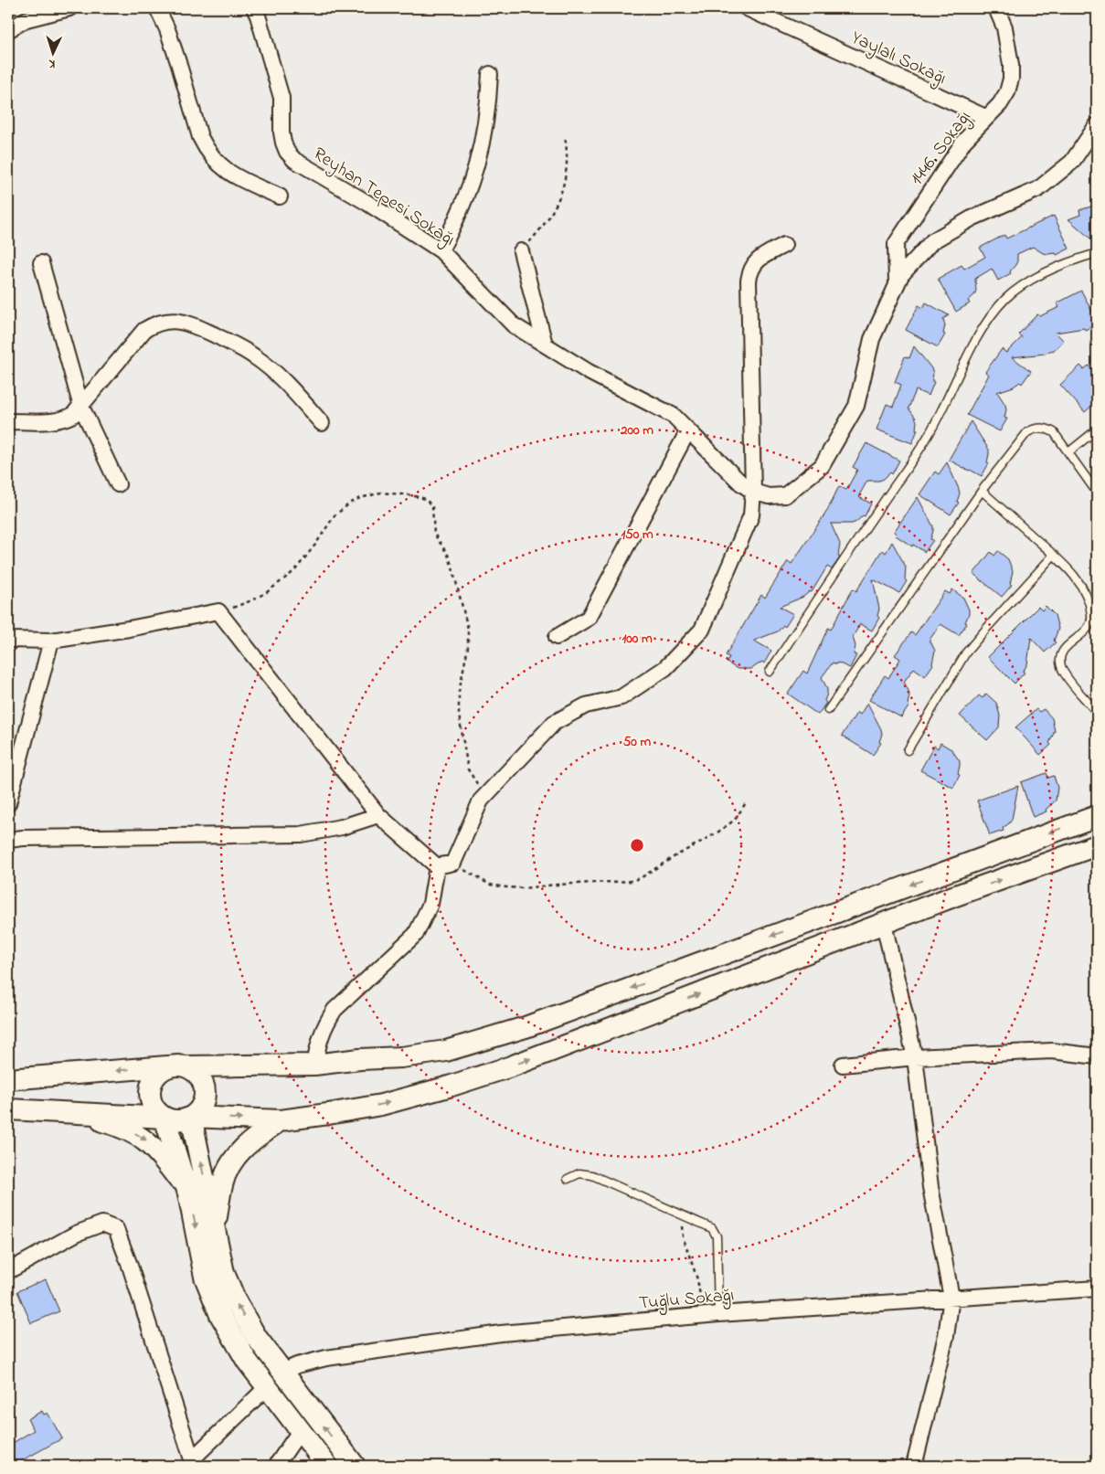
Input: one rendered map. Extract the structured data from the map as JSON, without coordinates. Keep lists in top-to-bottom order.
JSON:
{
  "streets": {
    "street": [
      "Yaylalı Sokağı",
      "1446. Sokağı",
      "Reyhan Tepesi Sokağı",
      "Tuğlu Sokağı"
    ]
  },
  "crossings": [
    ["Yaylalı Sokağı", "1446. Sokağı"]
  ],
  "north": "bottom",
  "rings": [
    "200 m",
    "150 m",
    "100 m",
    "50 m"
  ]
}
